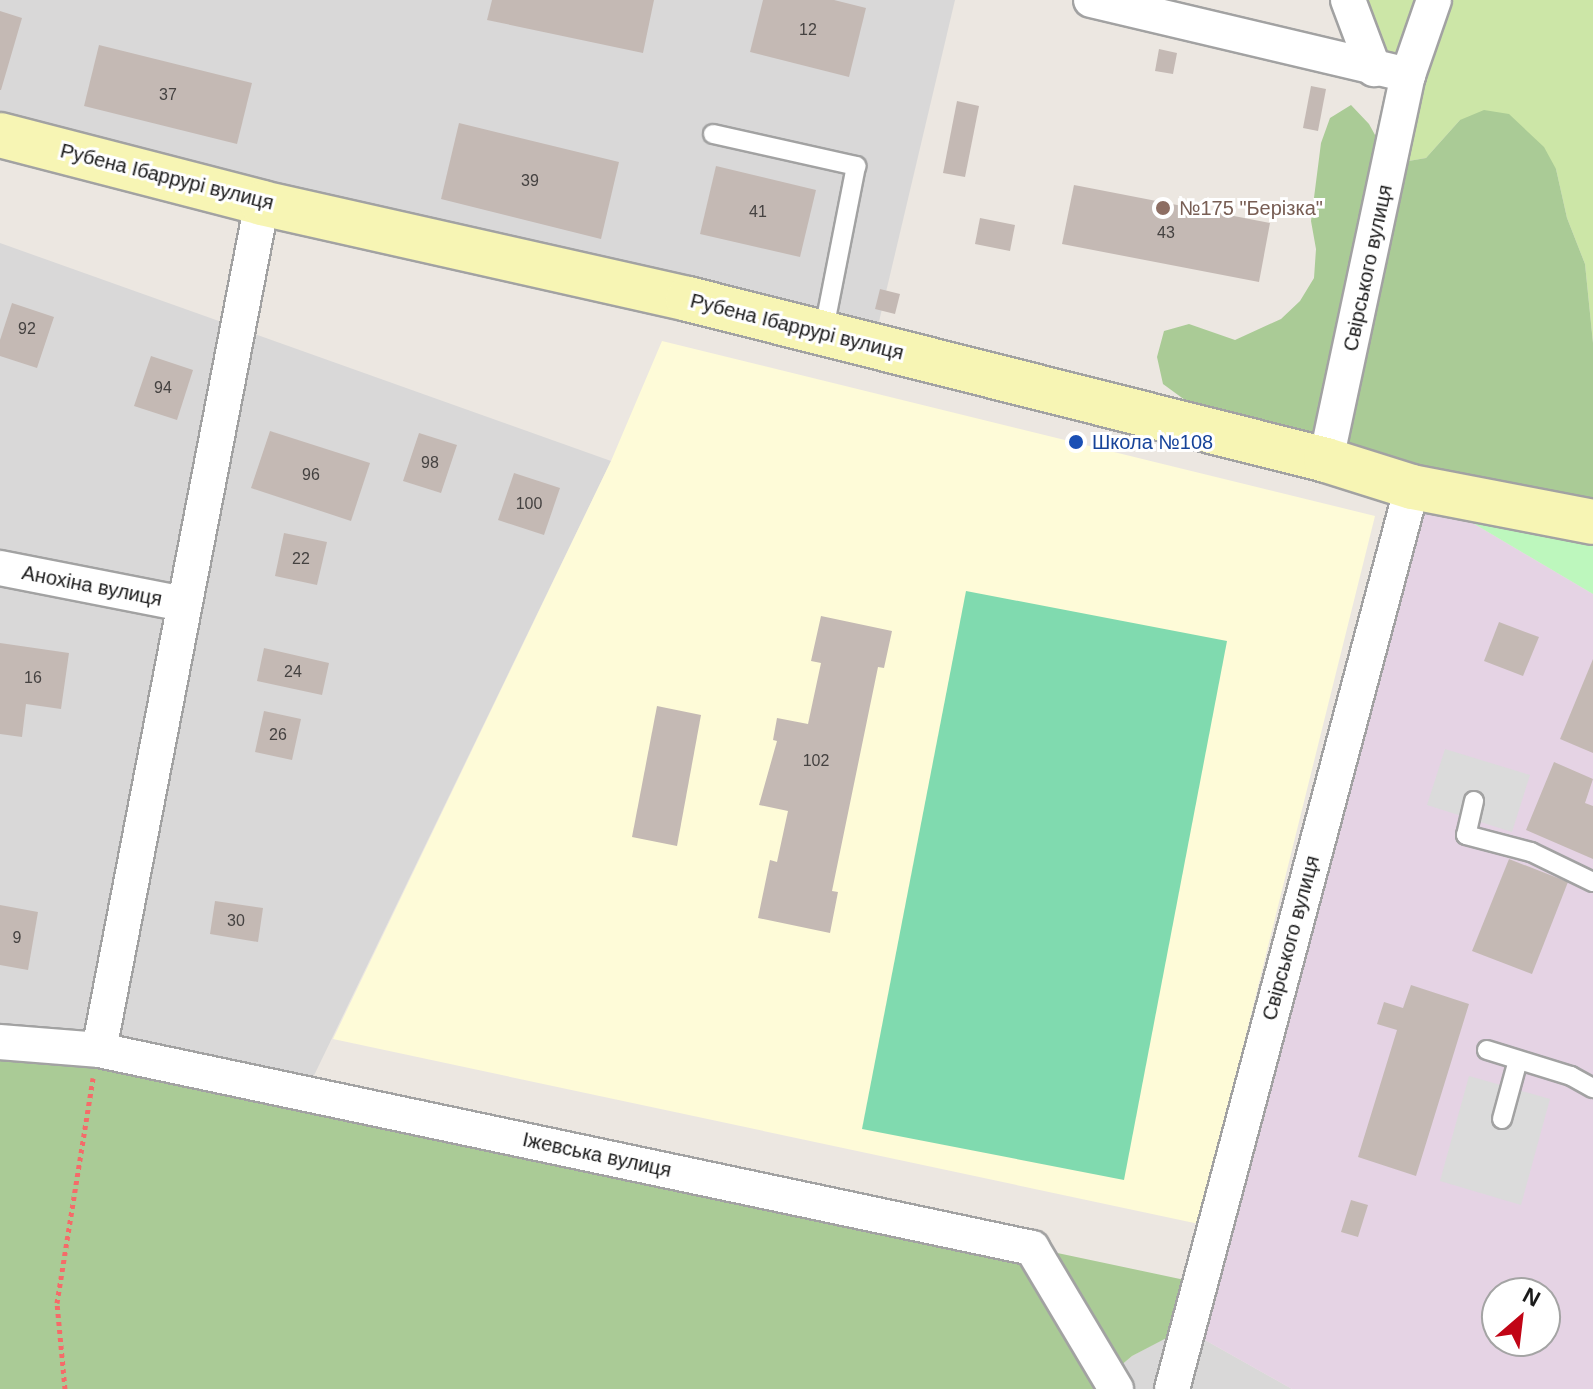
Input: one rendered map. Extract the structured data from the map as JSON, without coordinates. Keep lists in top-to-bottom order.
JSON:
{
  "streets": {
    "main road": ["Рубена Ібаррурі вулиця"],
    "street": ["Свірського вулиця", "Анохіна вулиця", "Іжевська вулиця"]
  },
  "crossings": [
    ["Рубена Ібаррурі вулиця", "Свірського вулиця"]
  ],
  "places": ["№175 \"Берізка\"", "Школа №108"],
  "house_numbers": [
    "12",
    "37",
    "39",
    "41",
    "43",
    "92",
    "94",
    "98",
    "96",
    "100",
    "22",
    "24",
    "16",
    "26",
    "102",
    "30",
    "9"
  ],
  "north": "top right"
}
